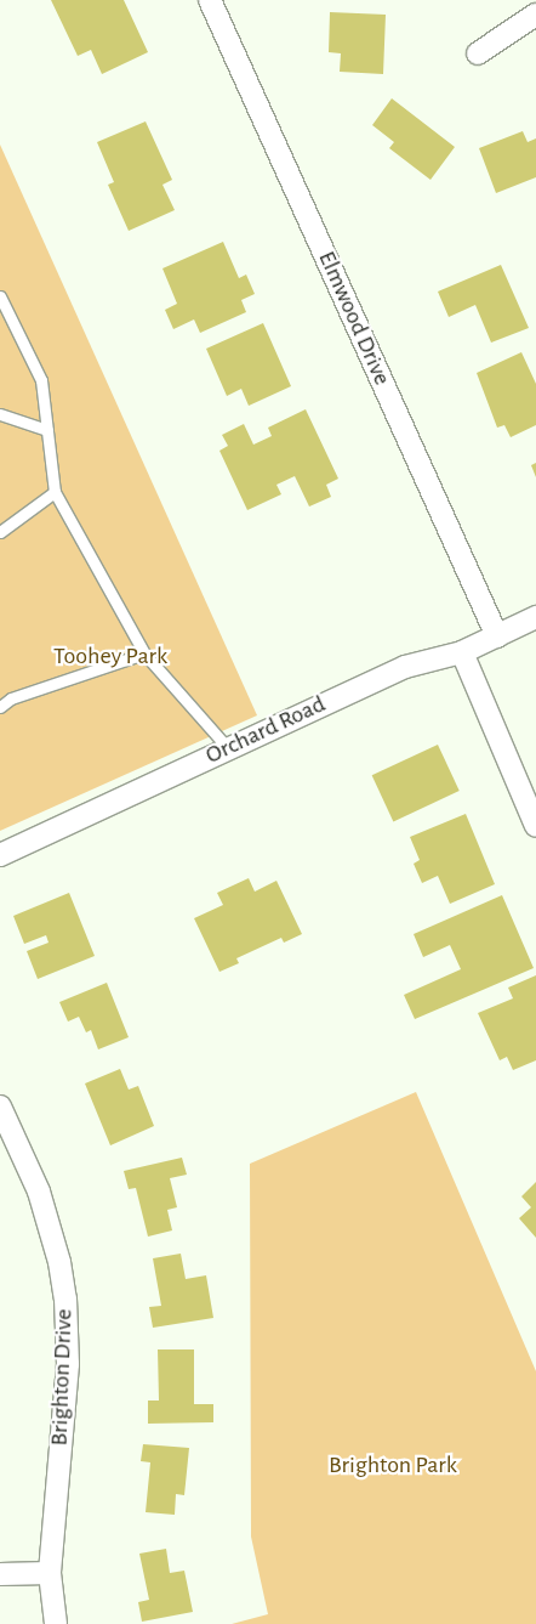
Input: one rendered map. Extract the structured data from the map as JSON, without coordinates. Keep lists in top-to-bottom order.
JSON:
{
  "streets": {
    "street": ["Elmwood Drive", "Orchard Road", "Brighton Drive"]
  },
  "crossings": [
    ["Elmwood Drive", "Orchard Road"]
  ],
  "parks": ["Toohey Park", "Brighton Park"]
}
